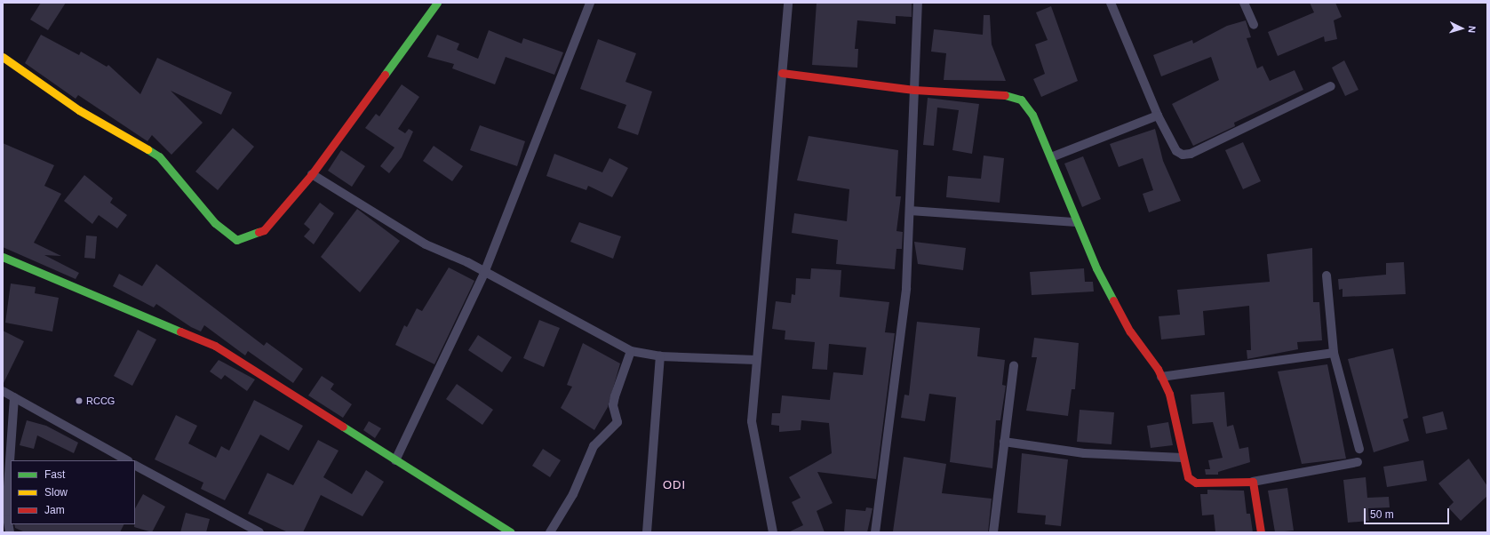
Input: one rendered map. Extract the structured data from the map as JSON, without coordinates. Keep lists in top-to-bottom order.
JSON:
{
  "districts": ["ODI"],
  "places": ["RCCG"],
  "legend": ["Fast", "Slow", "Jam"],
  "scale_bar": "50 m",
  "north": "right"
}
